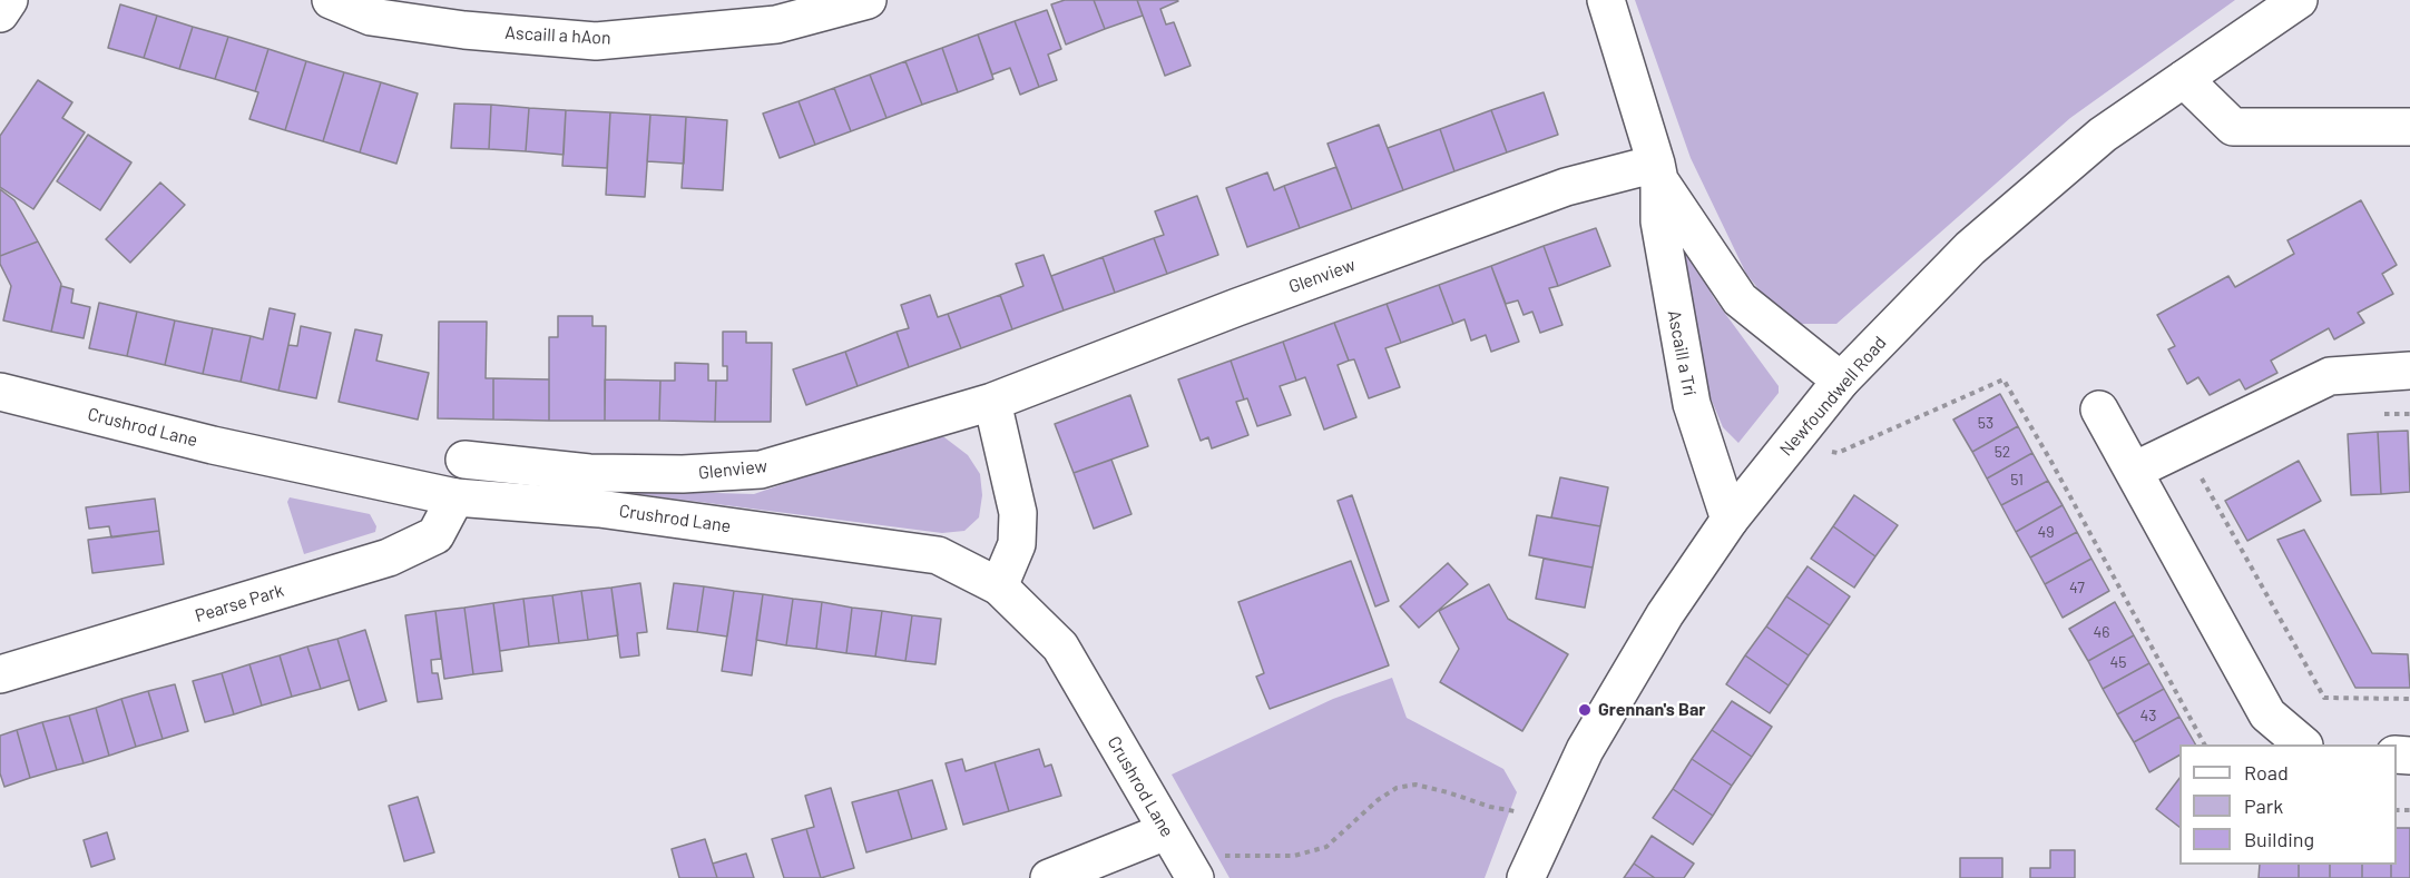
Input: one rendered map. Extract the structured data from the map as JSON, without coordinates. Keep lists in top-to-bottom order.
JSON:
{
  "streets": {
    "street": [
      "Ascaill a hAon",
      "Glenview",
      "Ascaill a Trí",
      "Newfoundwell Road",
      "Crushrod Lane",
      "Pearse Park"
    ]
  },
  "crossings": [
    ["Glenview", "Ascaill a Trí"],
    ["Ascaill a Trí", "Newfoundwell Road"],
    ["Crushrod Lane", "Pearse Park"]
  ],
  "places": ["Grennan's Bar"],
  "house_numbers": [
    "53",
    "52",
    "51",
    "49",
    "47",
    "46",
    "45",
    "43"
  ],
  "legend": ["Road", "Park", "Building"]
}
